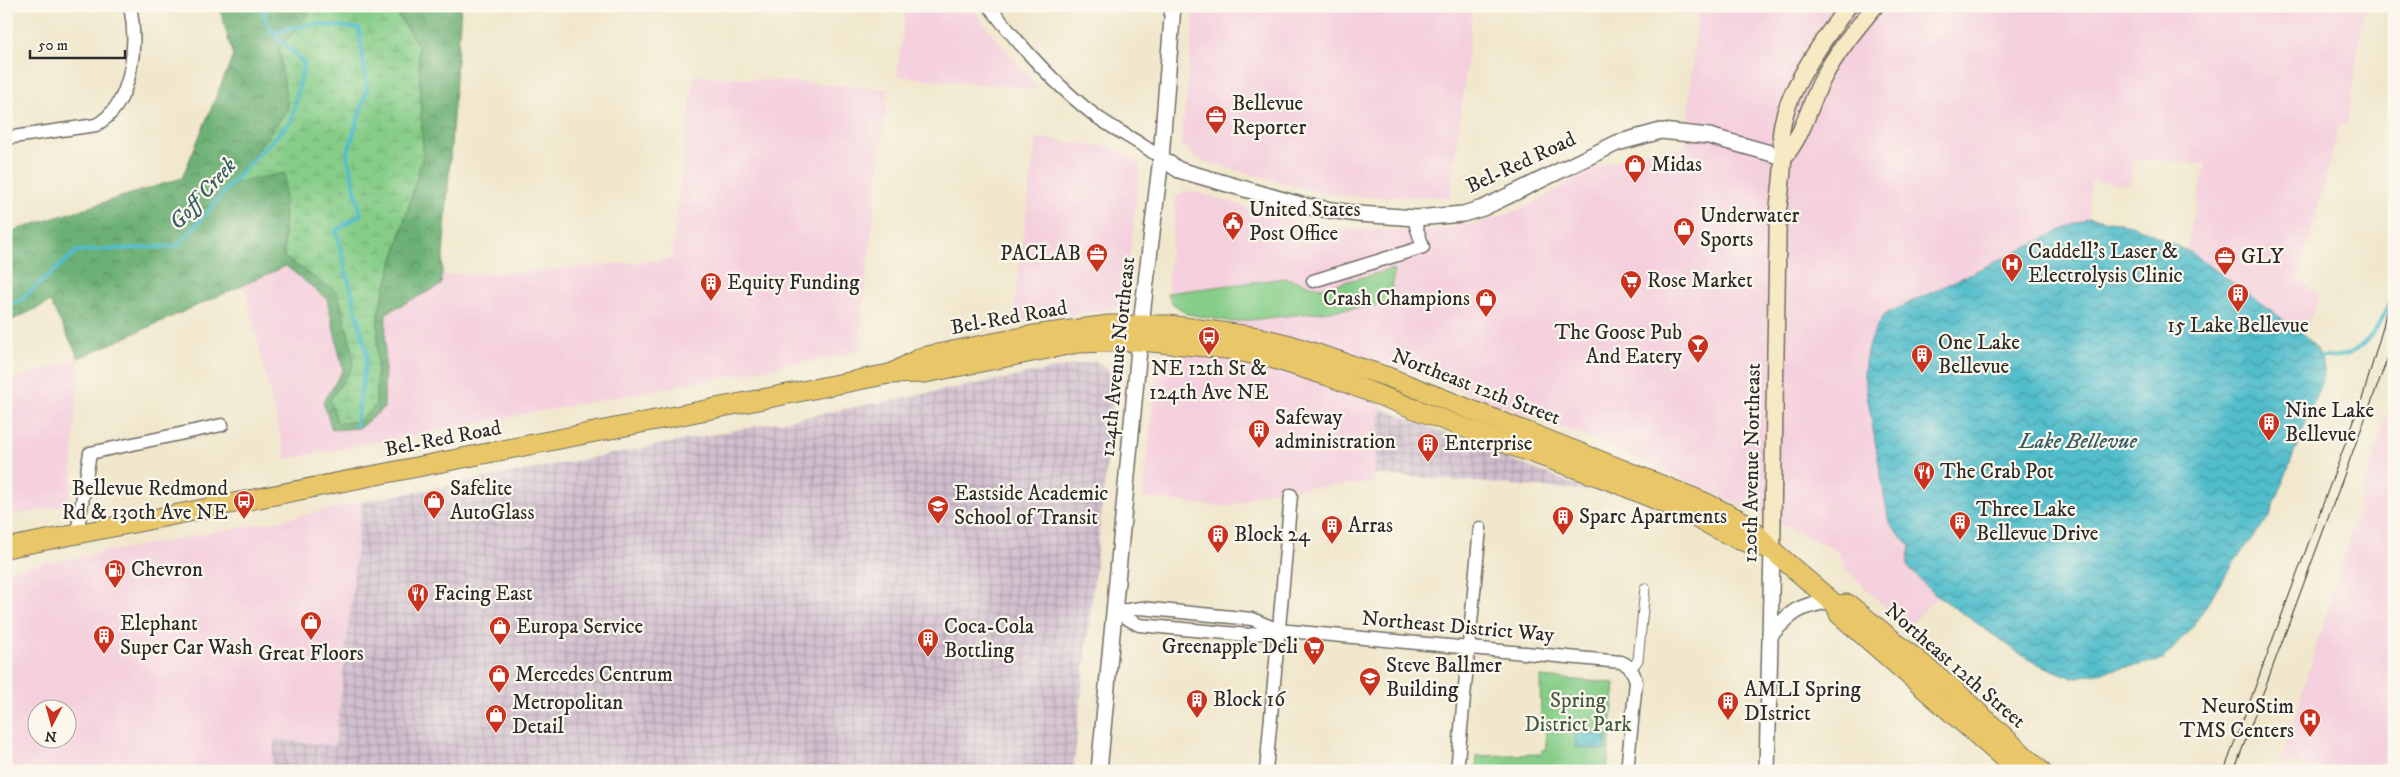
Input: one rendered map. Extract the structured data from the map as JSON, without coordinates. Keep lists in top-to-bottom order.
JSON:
{
  "streets": {
    "main road": ["Bel-Red Road", "Northeast 12th Street", "120th Avenue Northeast"],
    "street": ["124th Avenue Northeast", "Northeast District Way"]
  },
  "crossings": [
    ["Bel-Red Road", "124th Avenue Northeast"],
    ["Bel-Red Road", "Northeast 12th Street"],
    ["Bel-Red Road", "120th Avenue Northeast"],
    ["124th Avenue Northeast", "Northeast 12th Street"],
    ["124th Avenue Northeast", "Northeast District Way"],
    ["Northeast 12th Street", "120th Avenue Northeast"]
  ],
  "water": ["Goff Creek", "Lake Bellevue"],
  "parks": ["Spring District Park"],
  "places": {
    "office": ["Bellevue Reporter", "PACLAB", "GLY"],
    "shop": [
      "Midas",
      "Underwater Sports",
      "Crash Champions",
      "Safelite AutoGlass",
      "Great Floors",
      "Europa Service",
      "Mercedes Centrum",
      "Metropolitan Detail"
    ],
    "public building": ["United States Post Office"],
    "hospital": ["Caddell’s Laser & Electrolysis Clinic", "NeuroStim TMS Centers"],
    "supermarket": ["Rose Market", "Greenapple Deli"],
    "building": [
      "Equity Funding",
      "15 Lake Bellevue",
      "One Lake Bellevue",
      "Nine Lake Bellevue",
      "Safeway administration",
      "Enterprise",
      "Sparc Apartments",
      "Three Lake Bellevue Drive",
      "Arras",
      "Block 24",
      "Elephant Super Car Wash",
      "Coca-Cola Bottling",
      "Block 16",
      "AMLI Spring DIstrict"
    ],
    "bus stop": ["NE 12th St & 124th Ave NE", "Bellevue Redmond Rd & 130th Ave NE"],
    "bar": ["The Goose Pub And Eatery"],
    "restaurant": ["The Crab Pot", "Facing East"],
    "school or university": ["Eastside Academic School of Transit", "Steve Ballmer Building"],
    "fuel station": ["Chevron"]
  },
  "scale_bar": "50 m",
  "north": "bottom"
}
